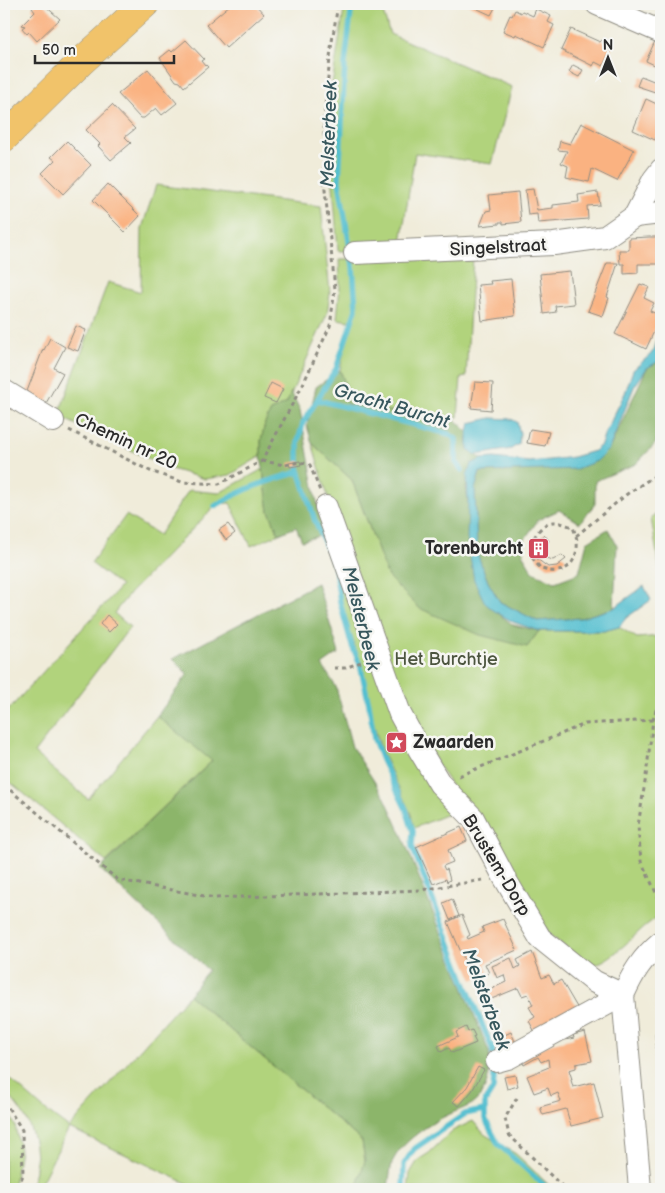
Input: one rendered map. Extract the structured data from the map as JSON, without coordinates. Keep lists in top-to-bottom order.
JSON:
{
  "streets": {
    "street": ["Singelstraat", "Brustem-Dorp"],
    "path": ["Chemin nr 20"]
  },
  "water": ["Melsterbeek", "Gracht Burcht"],
  "parks": ["Het Burchtje"],
  "places": {
    "building": ["Torenburcht"],
    "place": ["Zwaarden"]
  },
  "scale_bar": "50 m",
  "north": "top"
}
